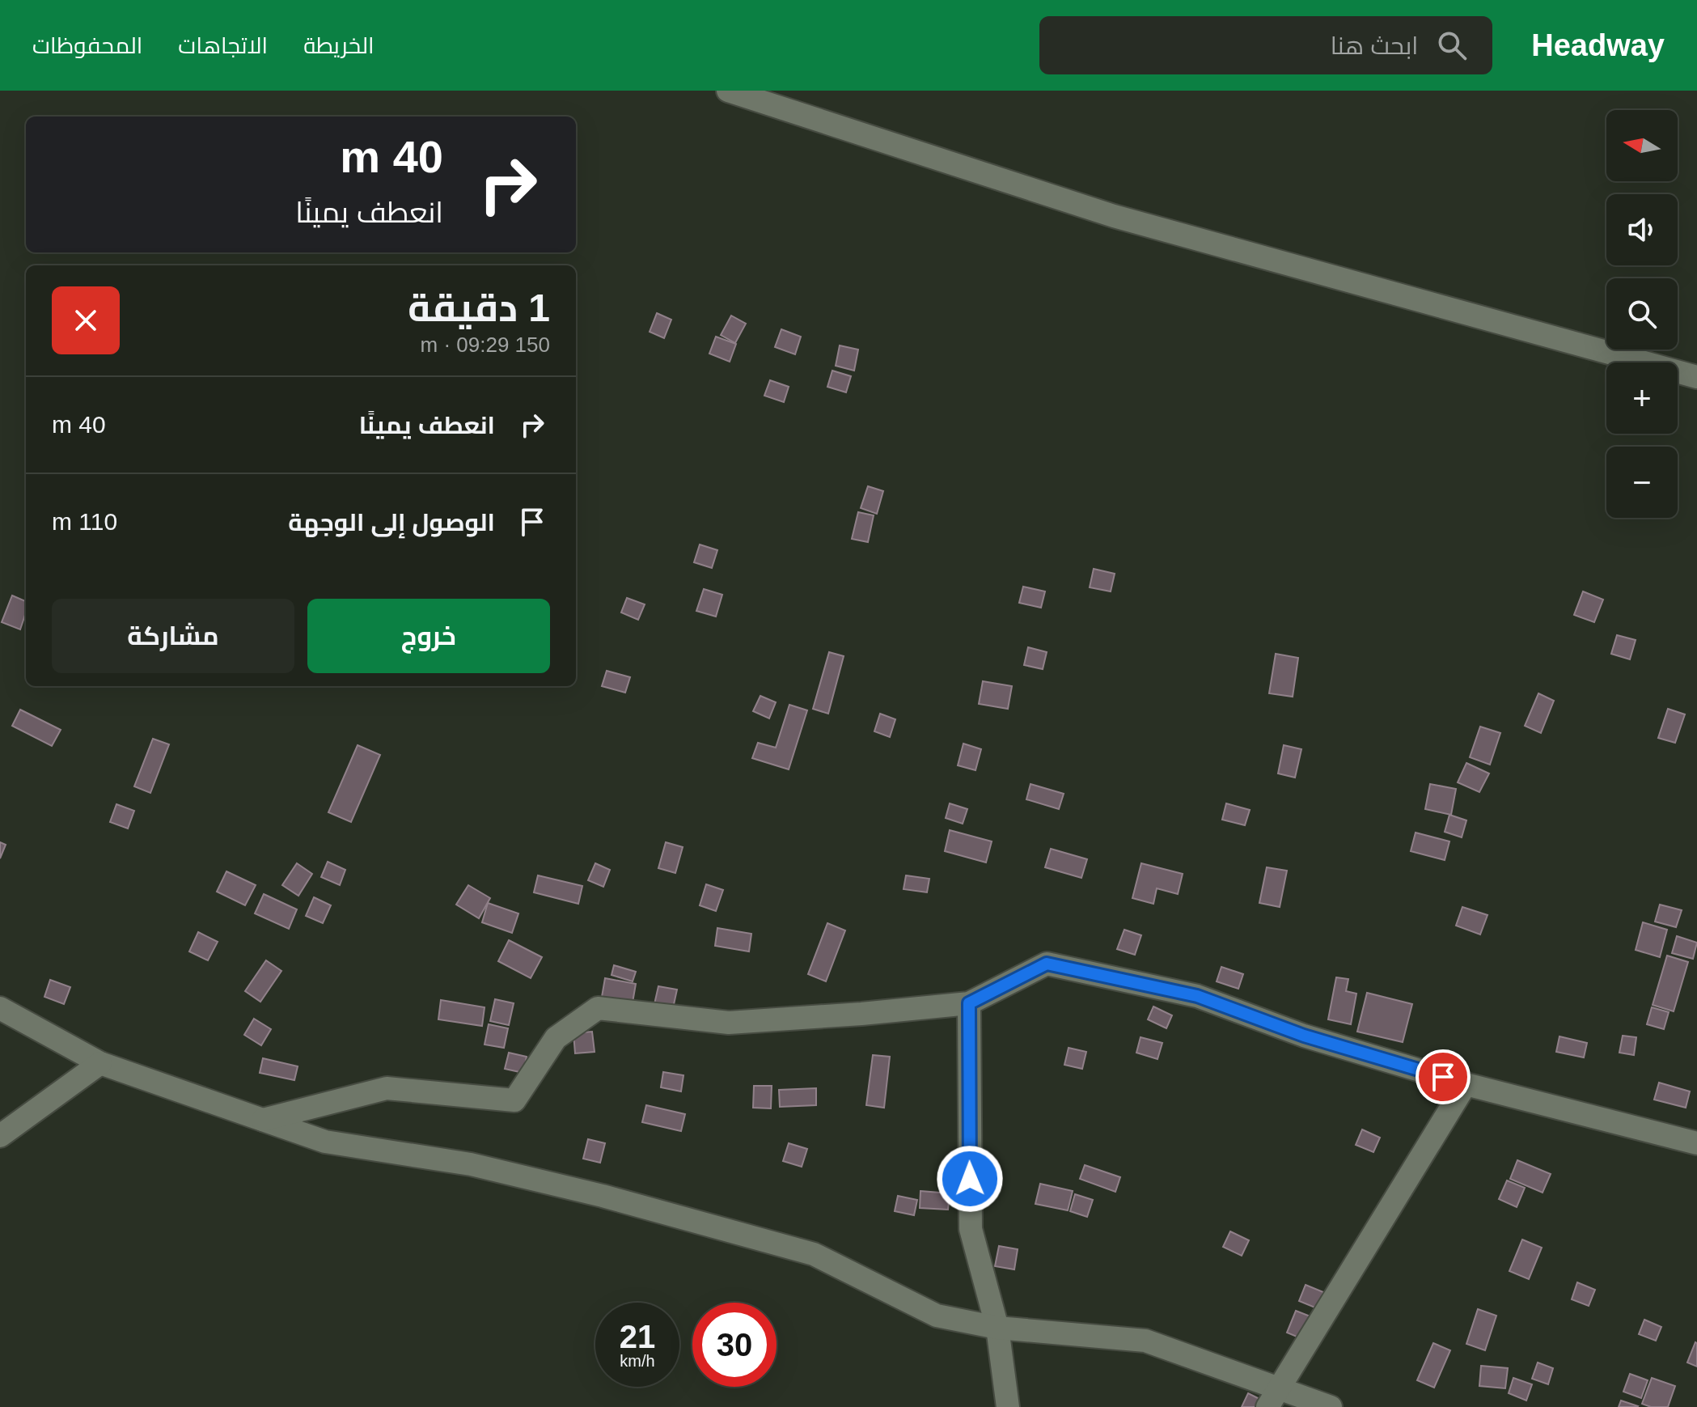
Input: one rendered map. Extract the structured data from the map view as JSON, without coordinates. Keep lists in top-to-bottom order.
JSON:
{
  "north": "left",
  "page": {
    "header": "Headway",
    "search": "ابحث هنا",
    "nav": ["الخريطة", "الاتجاهات", "المحفوظات"],
    "map_buttons": ["+", "−"],
    "turn": ["40 m", "انعطف يمينًا"],
    "heading": ["1 دقيقة", "150 m · 09:29"],
    "list": [
      {
        "name": "انعطف يمينًا",
        "value": "40 m"
      },
      {
        "name": "الوصول إلى الوجهة",
        "value": "110 m"
      }
    ],
    "buttons": ["خروج", "مشاركة"],
    "speed": "21 km/h",
    "limit": "30"
  }
}
